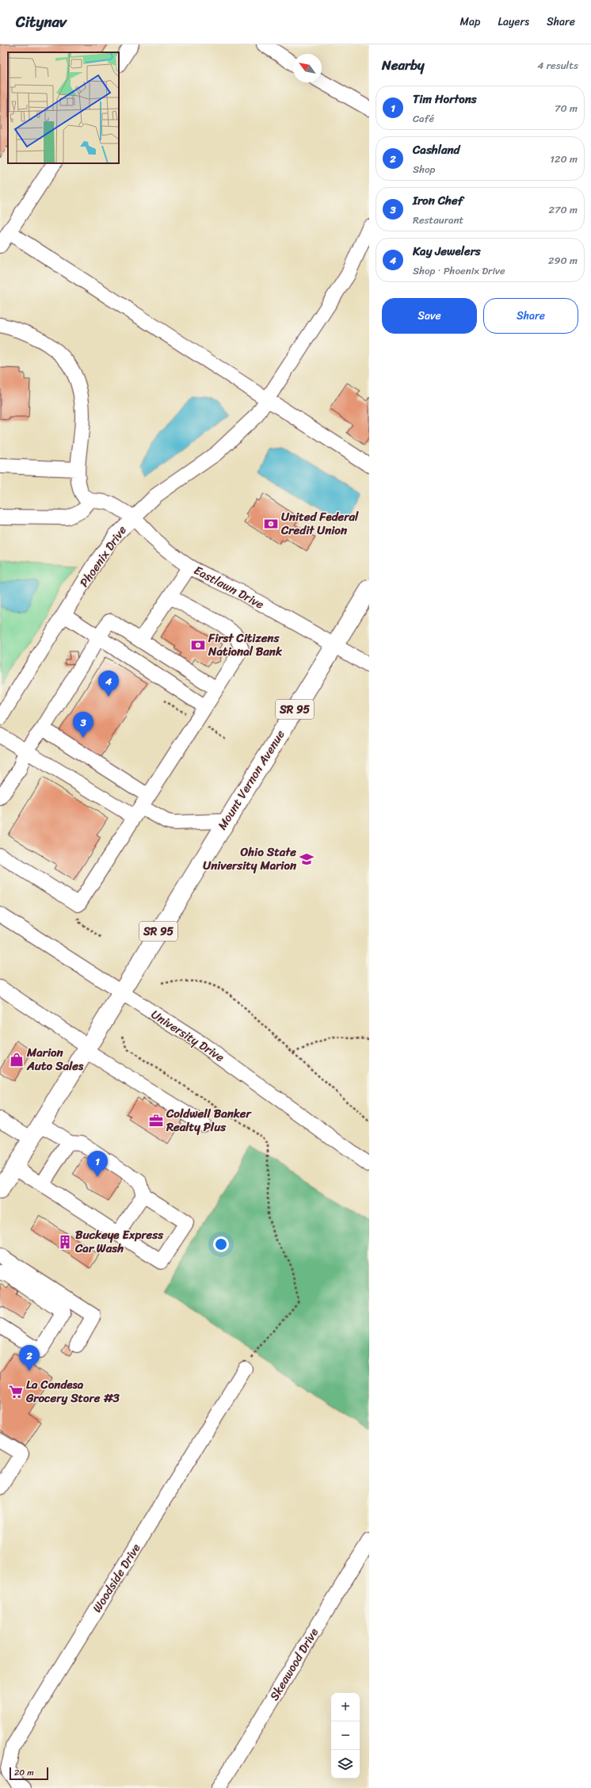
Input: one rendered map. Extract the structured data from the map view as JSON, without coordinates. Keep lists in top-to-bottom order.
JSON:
{
  "streets": {
    "main road": ["SR 95", "Mount Vernon Avenue"],
    "street": [
      "Phoenix Drive",
      "Eastlawn Drive",
      "University Drive",
      "Woodside Drive",
      "Skeawood Drive"
    ]
  },
  "crossings": [
    ["Phoenix Drive", "Eastlawn Drive"],
    ["Eastlawn Drive", "Mount Vernon Avenue"],
    ["Mount Vernon Avenue", "University Drive"]
  ],
  "places": {
    "bank": ["United Federal Credit Union", "First Citizens National Bank"],
    "school or university": ["Ohio State University Marion"],
    "shop": ["Marion Auto Sales"],
    "office": ["Coldwell Banker Realty Plus"],
    "building": ["Buckeye Express Car Wash"],
    "supermarket": ["La Condesa Grocery Store #3"]
  },
  "scale_bar": "20 m",
  "north": "top left",
  "page": {
    "header": "Citynav",
    "nav": ["Map", "Layers", "Share"],
    "heading": ["Nearby", "4 results"],
    "list": [
      {
        "mark": "1",
        "name": "Tim Hortons",
        "note": "Café",
        "value": "70 m"
      },
      {
        "mark": "2",
        "name": "Cashland",
        "note": "Shop",
        "value": "120 m"
      },
      {
        "mark": "3",
        "name": "Iron Chef",
        "note": "Restaurant",
        "value": "270 m"
      },
      {
        "mark": "4",
        "name": "Kay Jewelers",
        "note": "Shop · Phoenix Drive",
        "value": "290 m"
      }
    ],
    "buttons": ["Save", "Share"],
    "pins": [
      "4",
      "3",
      "1",
      "2"
    ],
    "map_buttons": ["+", "−"],
    "scale": "20 m"
  }
}
